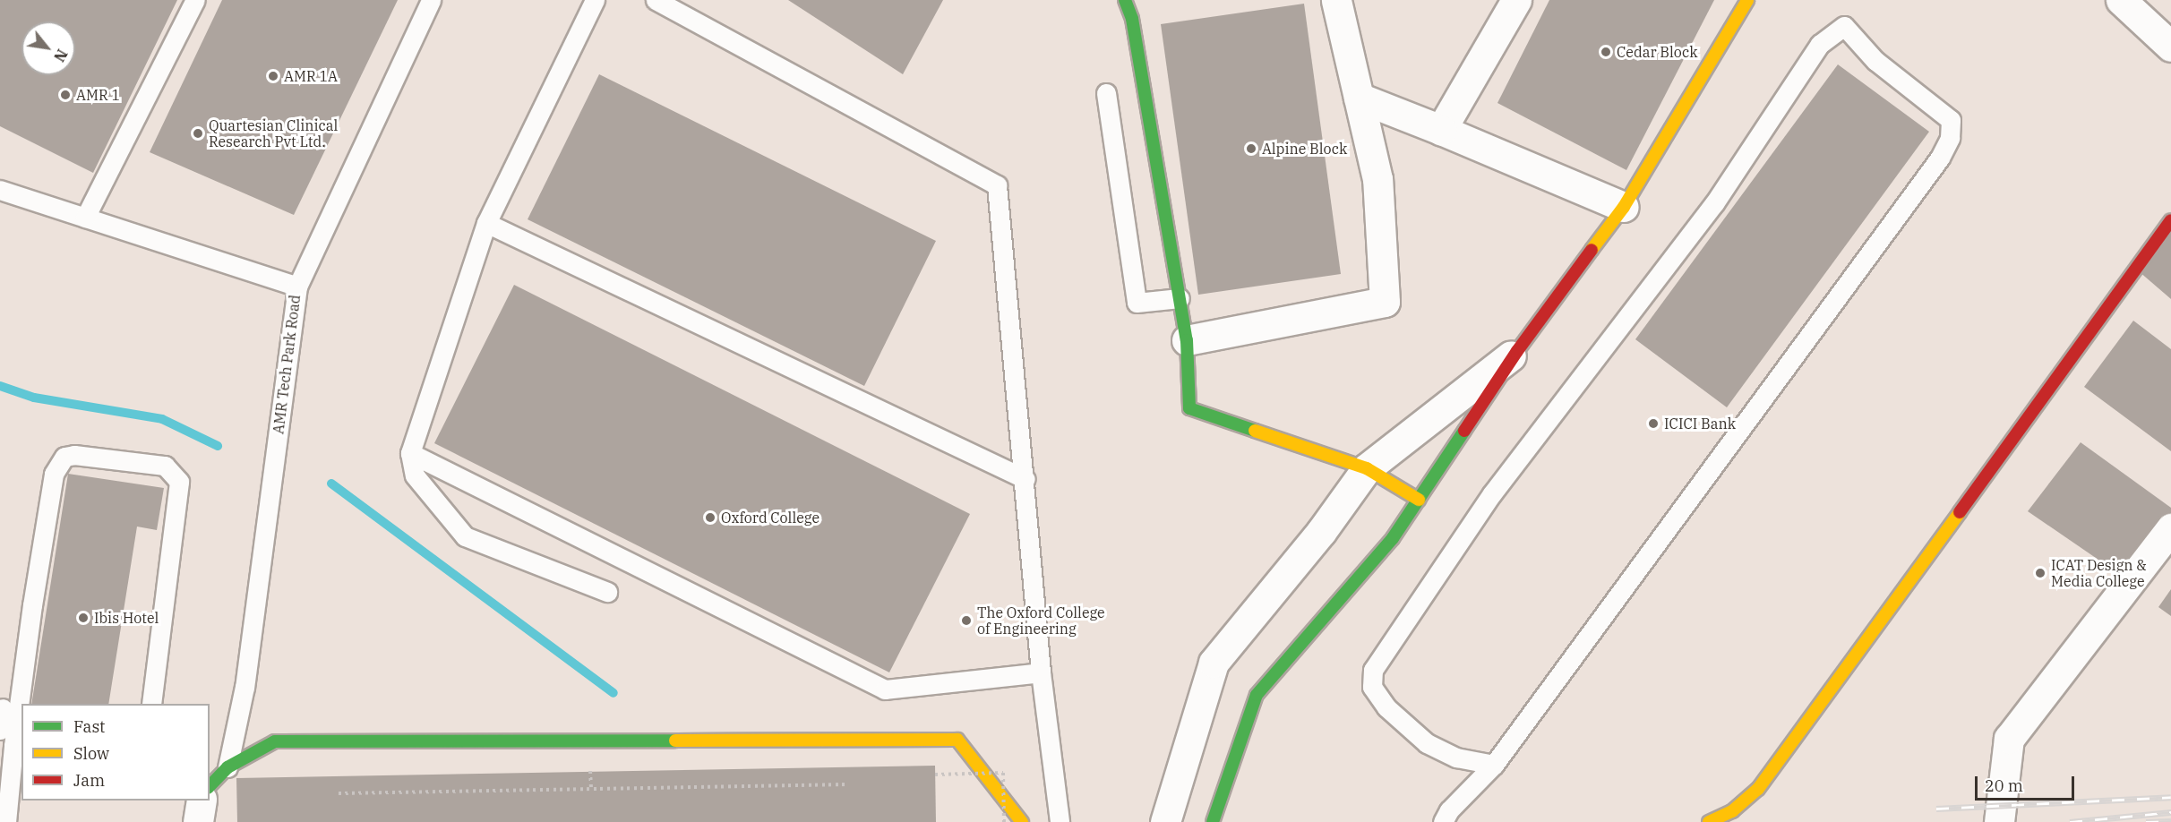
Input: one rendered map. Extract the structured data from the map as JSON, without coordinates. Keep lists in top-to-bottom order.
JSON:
{
  "streets": {
    "lane": ["AMR Tech Park Road"]
  },
  "places": [
    "Cedar Block",
    "AMR 1A",
    "AMR 1",
    "Quartesian Clinical Research Pvt Ltd.",
    "Alpine Block",
    "ICICI Bank",
    "Oxford College",
    "ICAT Design & Media College",
    "Ibis Hotel",
    "The Oxford College of Engineering"
  ],
  "legend": ["Fast", "Slow", "Jam"],
  "scale_bar": "20 m",
  "north": "bottom right"
}
